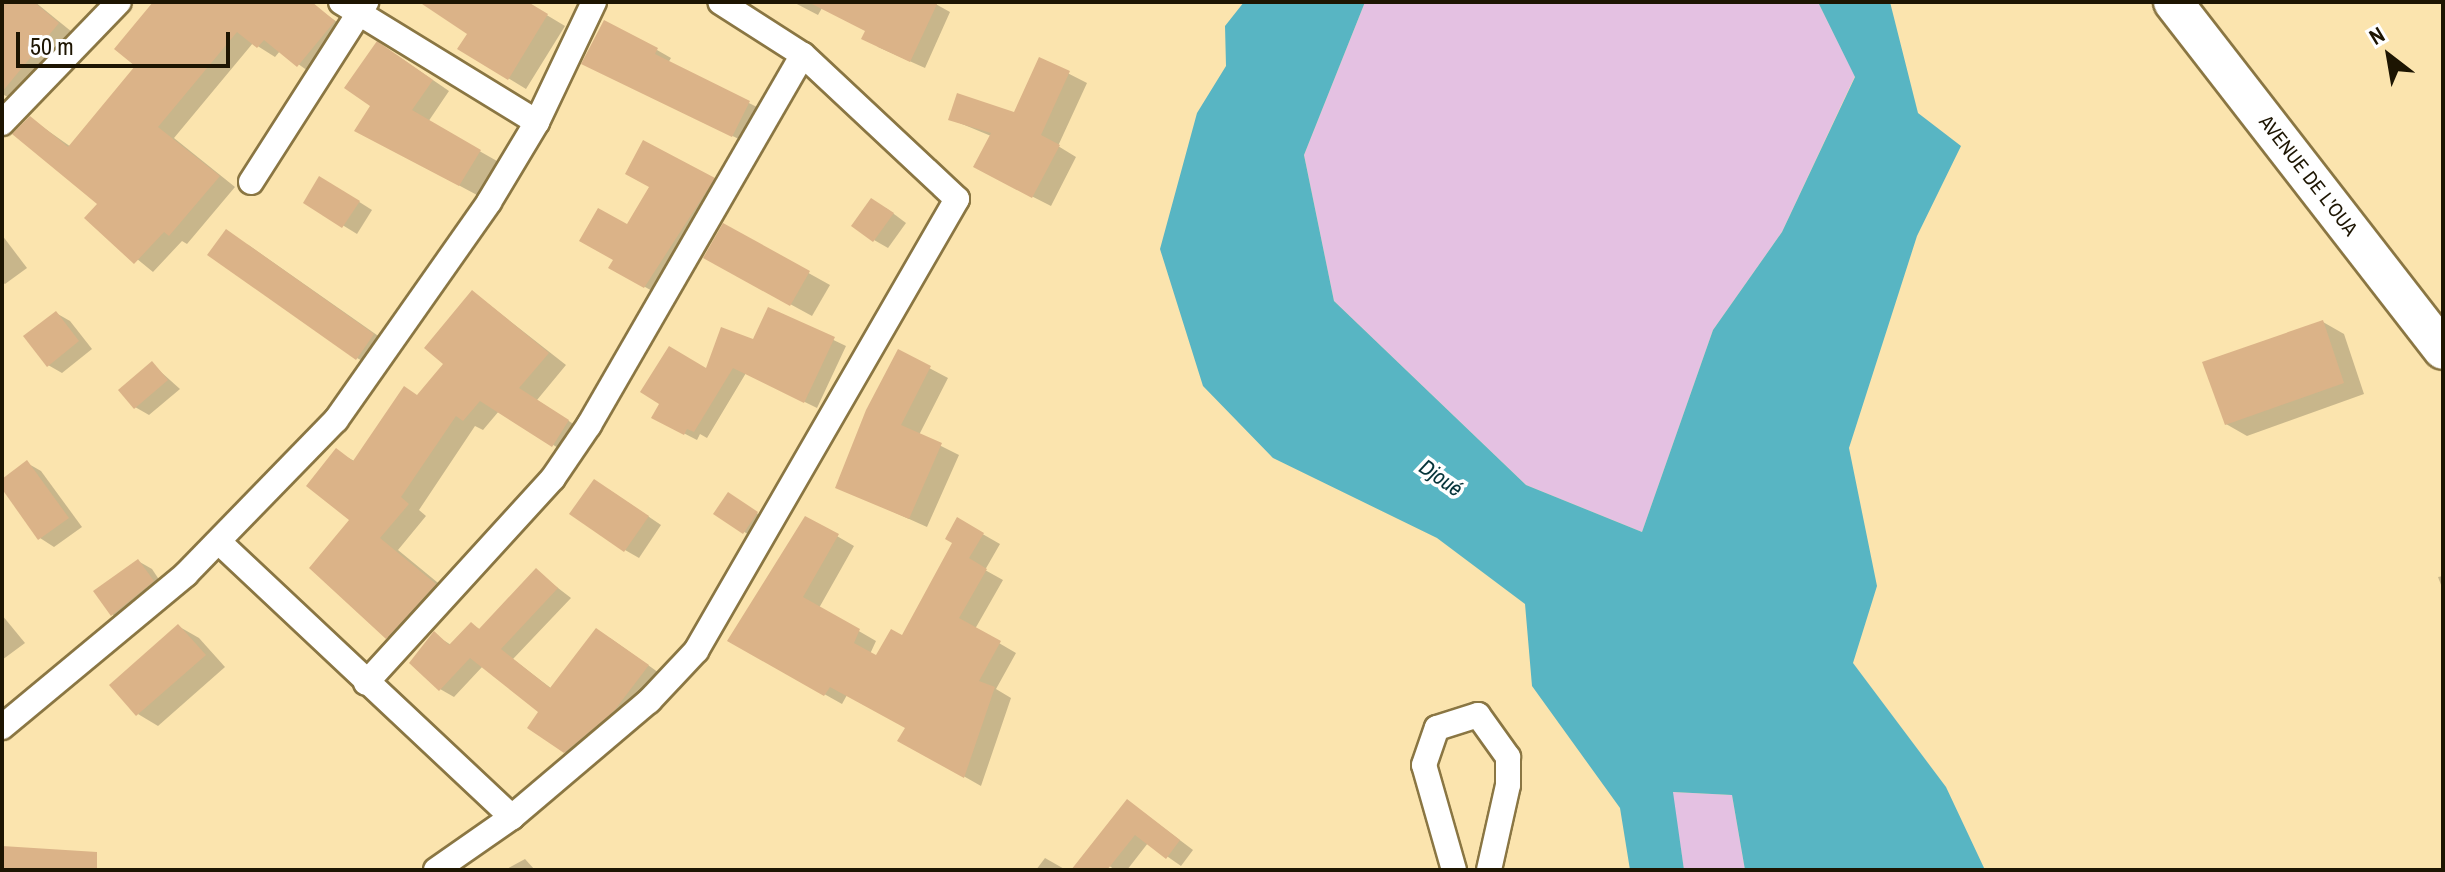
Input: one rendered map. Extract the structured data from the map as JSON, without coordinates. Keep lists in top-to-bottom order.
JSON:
{
  "streets": {
    "main road": ["AVENUE DE L'OUA"]
  },
  "water": ["Djoué"],
  "scale_bar": "50 m",
  "north": "top left"
}
